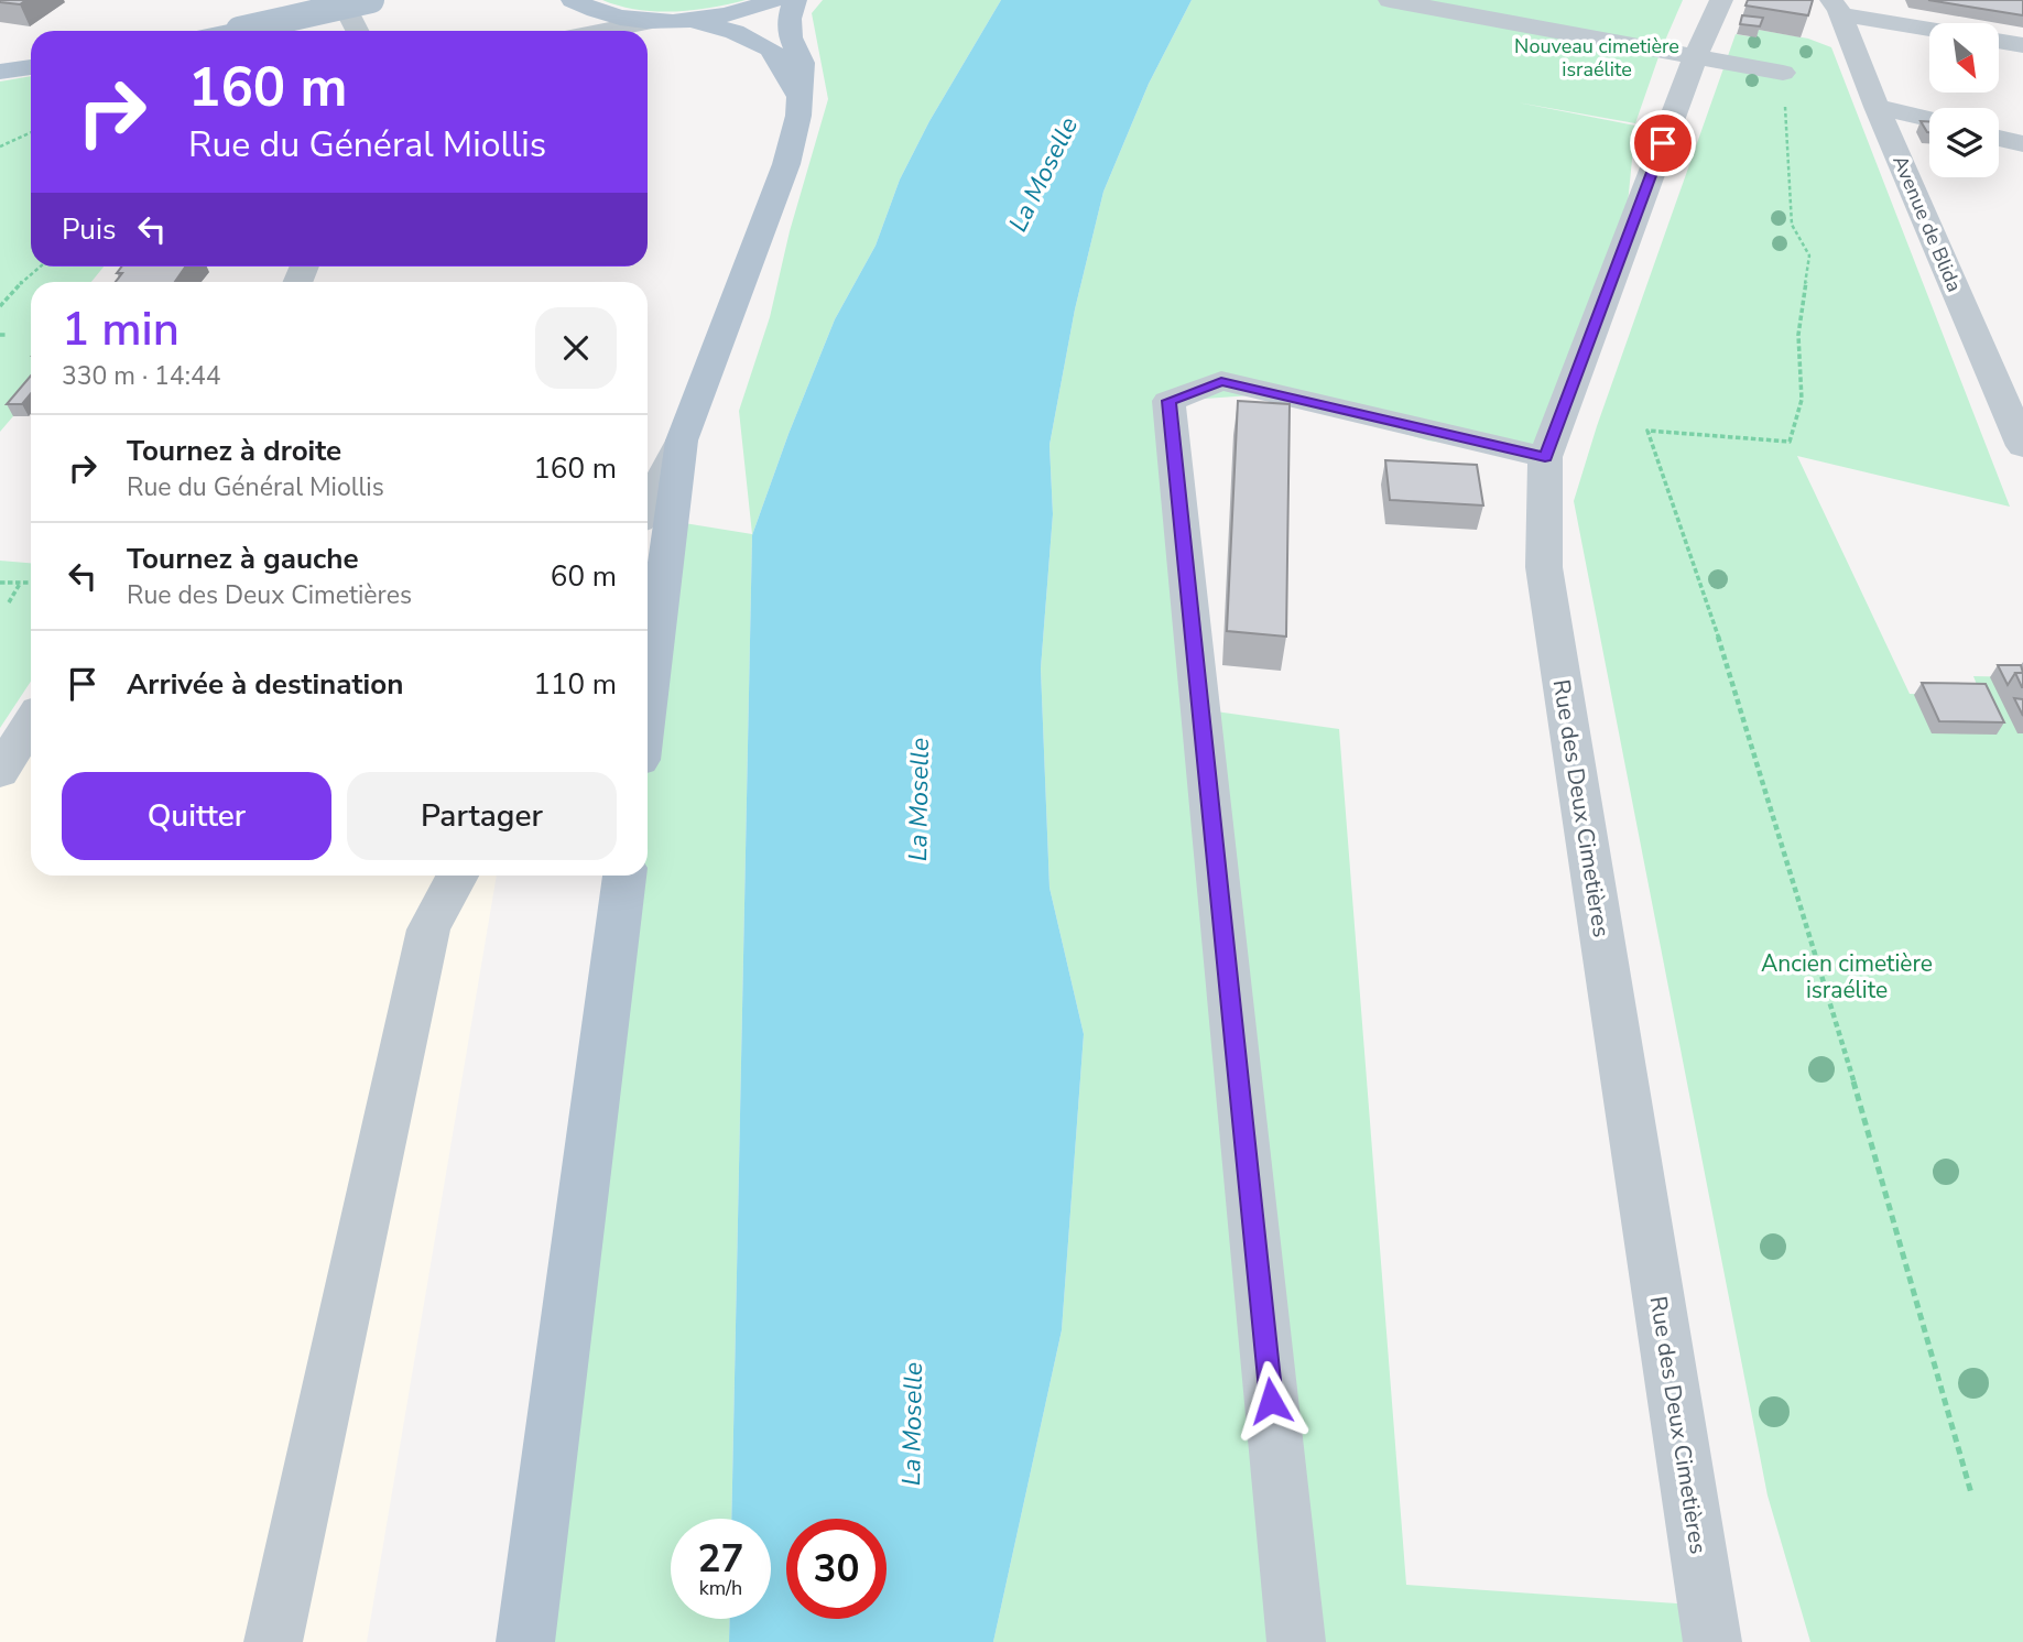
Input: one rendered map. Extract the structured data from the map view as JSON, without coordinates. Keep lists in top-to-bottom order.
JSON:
{
  "streets": {
    "street": ["Avenue de Blida", "Rue des Deux Cimetières"]
  },
  "water": ["La Moselle"],
  "parks": ["Nouveau cimetière israélite", "Ancien cimetière israélite"],
  "north": "bottom right",
  "page": {
    "turn": ["160 m", "Rue du Général Miollis"],
    "then": "Puis",
    "heading": ["1 min", "330 m · 14:44"],
    "list": [
      {
        "name": "Tournez à droite",
        "note": "Rue du Général Miollis",
        "value": "160 m"
      },
      {
        "name": "Tournez à gauche",
        "note": "Rue des Deux Cimetières",
        "value": "60 m"
      },
      {
        "name": "Arrivée à destination",
        "value": "110 m"
      }
    ],
    "buttons": ["Quitter", "Partager"],
    "speed": "27 km/h",
    "limit": "30"
  }
}
